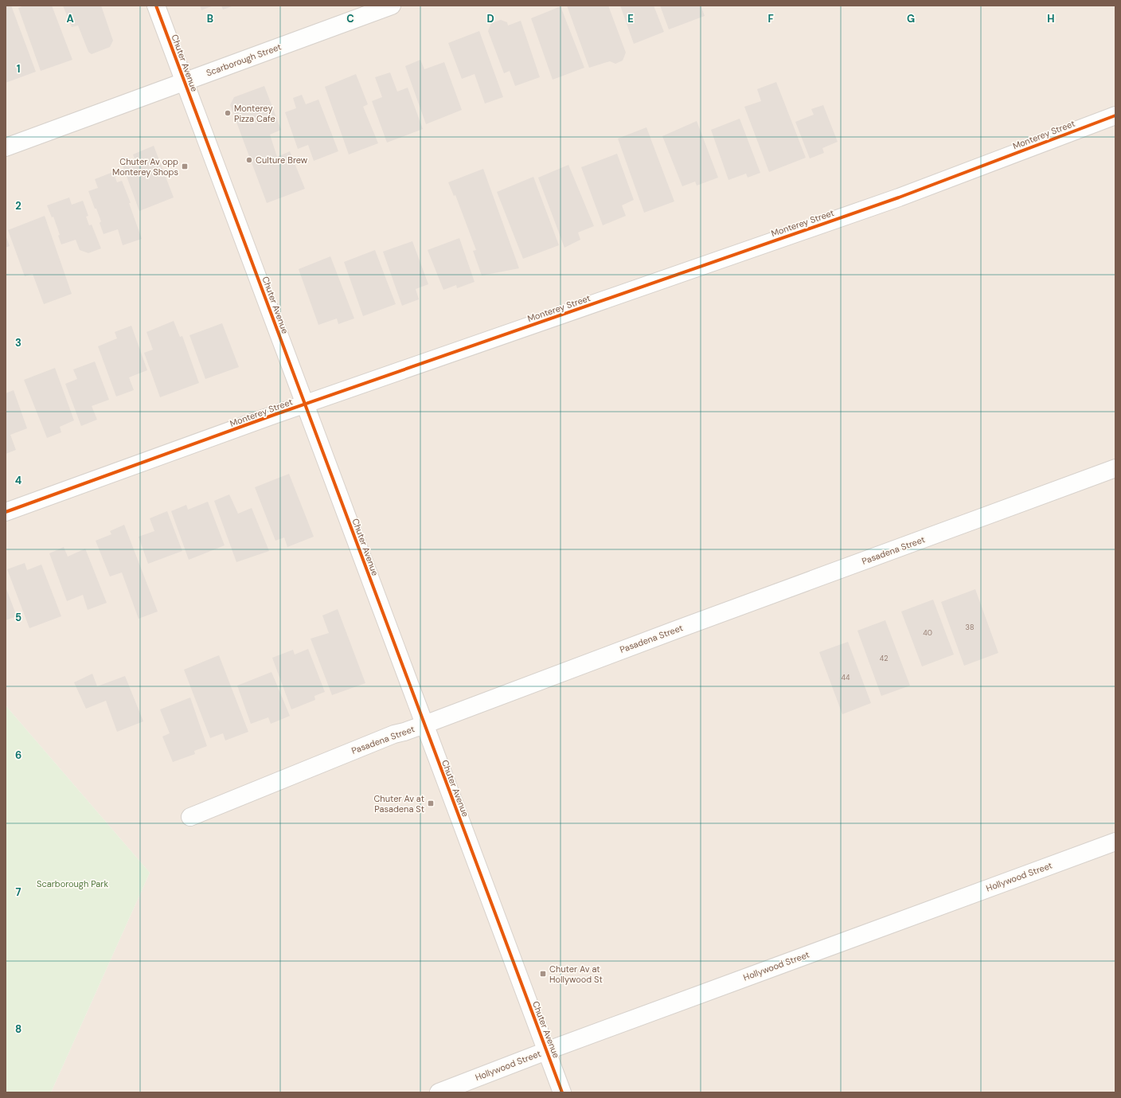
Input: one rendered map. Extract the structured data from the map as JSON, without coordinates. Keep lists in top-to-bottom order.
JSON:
{
  "streets": {
    "street": [
      "Scarborough Street",
      "Chuter Avenue",
      "Monterey Street",
      "Pasadena Street",
      "Hollywood Street"
    ]
  },
  "crossings": [
    ["Scarborough Street", "Chuter Avenue"],
    ["Chuter Avenue", "Monterey Street"],
    ["Chuter Avenue", "Pasadena Street"],
    ["Chuter Avenue", "Hollywood Street"]
  ],
  "parks": ["Scarborough Park"],
  "places": {
    "other": ["Monterey Pizza Cafe", "Culture Brew"],
    "transit": ["Chuter Av opp Monterey Shops", "Chuter Av at Pasadena St", "Chuter Av at Hollywood St"]
  },
  "house_numbers": [
    "38",
    "40",
    "42",
    "44"
  ],
  "grid": {
    "columns": [
      "A",
      "B",
      "C",
      "D",
      "E",
      "F",
      "G",
      "H"
    ],
    "rows": [
      "1",
      "2",
      "3",
      "4",
      "5",
      "6",
      "7",
      "8"
    ]
  }
}
